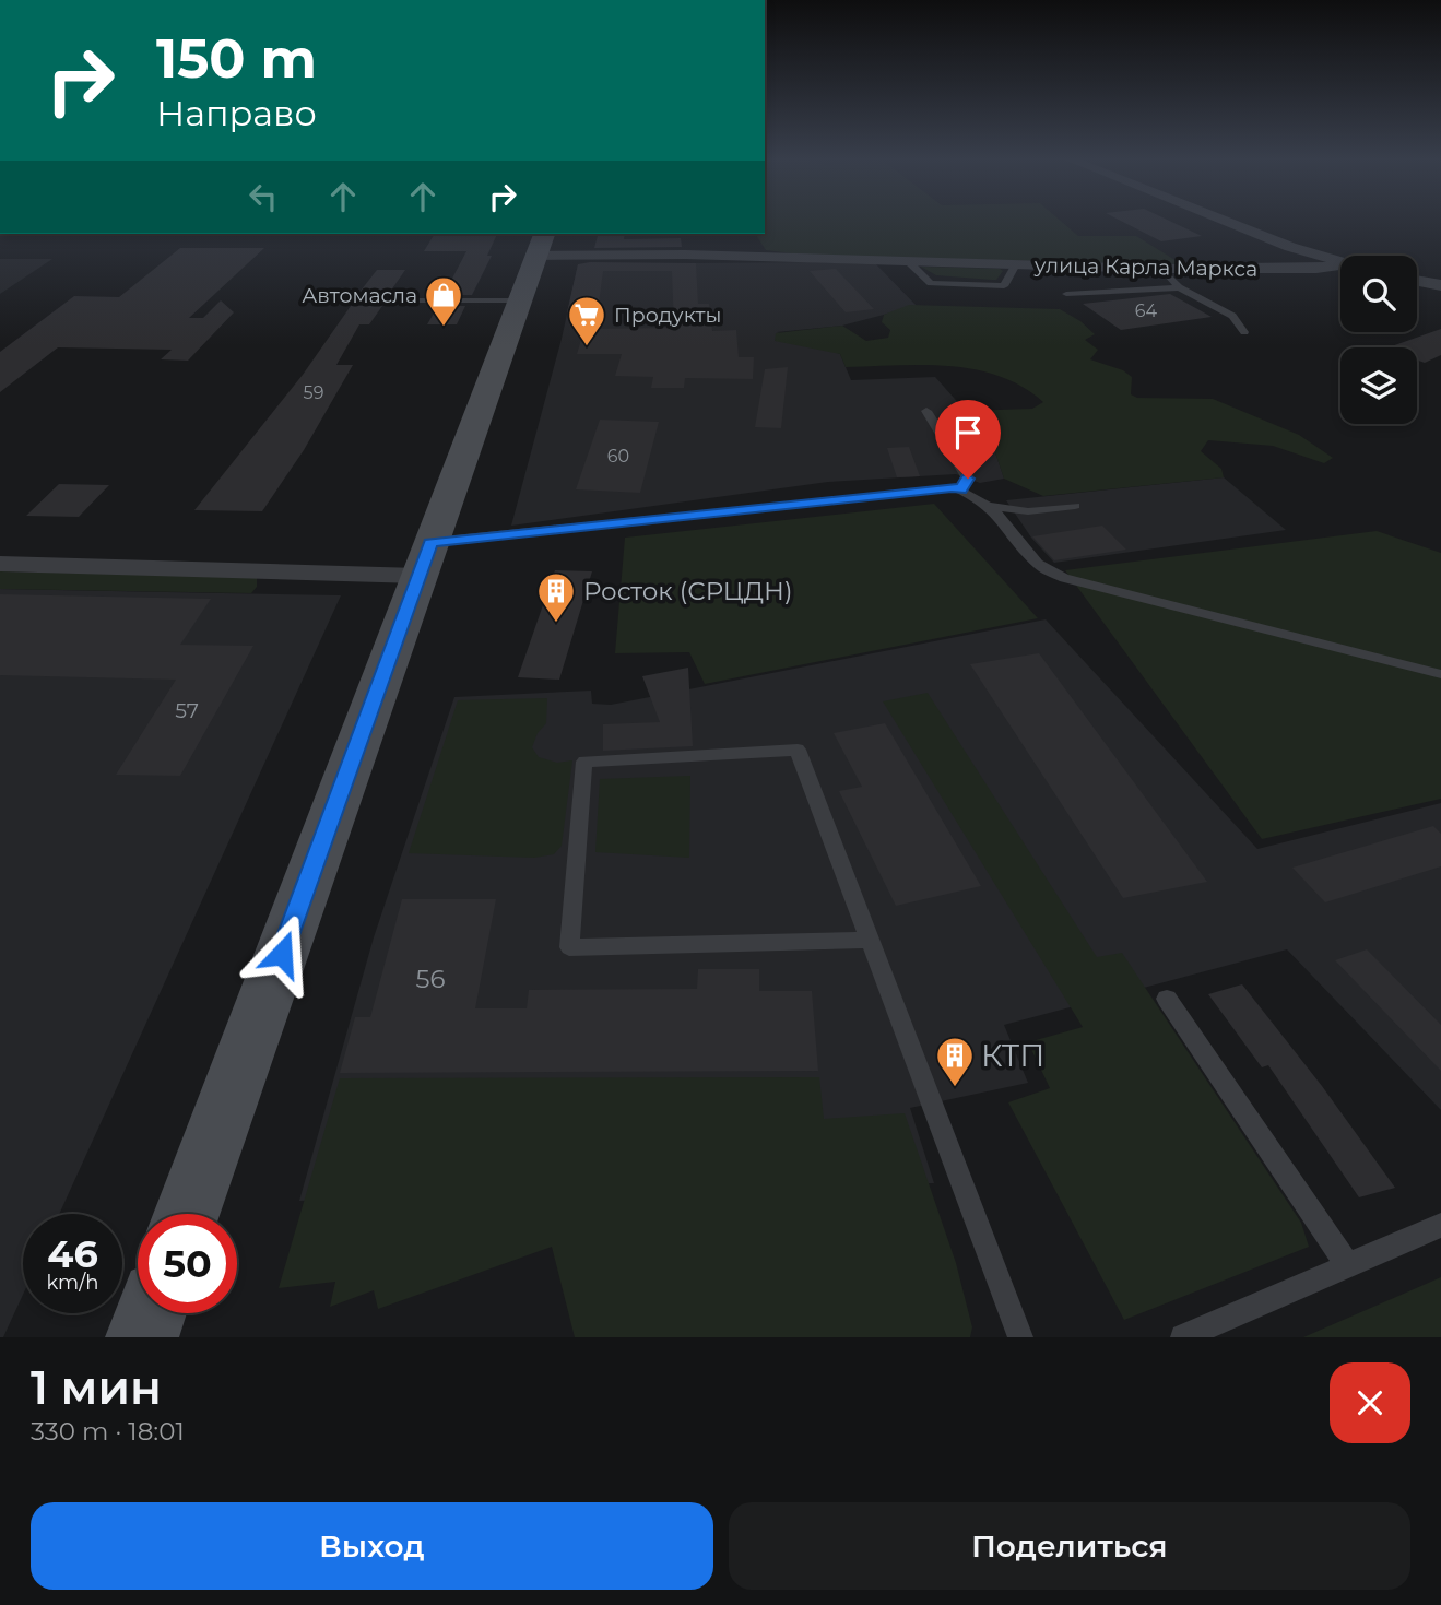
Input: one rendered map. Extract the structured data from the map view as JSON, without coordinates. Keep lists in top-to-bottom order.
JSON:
{
  "streets": {
    "main road": ["улица Карла Маркса"]
  },
  "places": {
    "shop": ["Автомасла"],
    "supermarket": ["Продукты"],
    "building": ["Росток (СРЦДН)", "КТП"]
  },
  "house_numbers": [
    "64",
    "59",
    "60",
    "57",
    "56"
  ],
  "page": {
    "turn": ["150 m", "Направо"],
    "speed": "46 km/h",
    "limit": "50",
    "heading": ["1 мин", "330 m · 18:01"],
    "buttons": ["Выход", "Поделиться"]
  }
}
